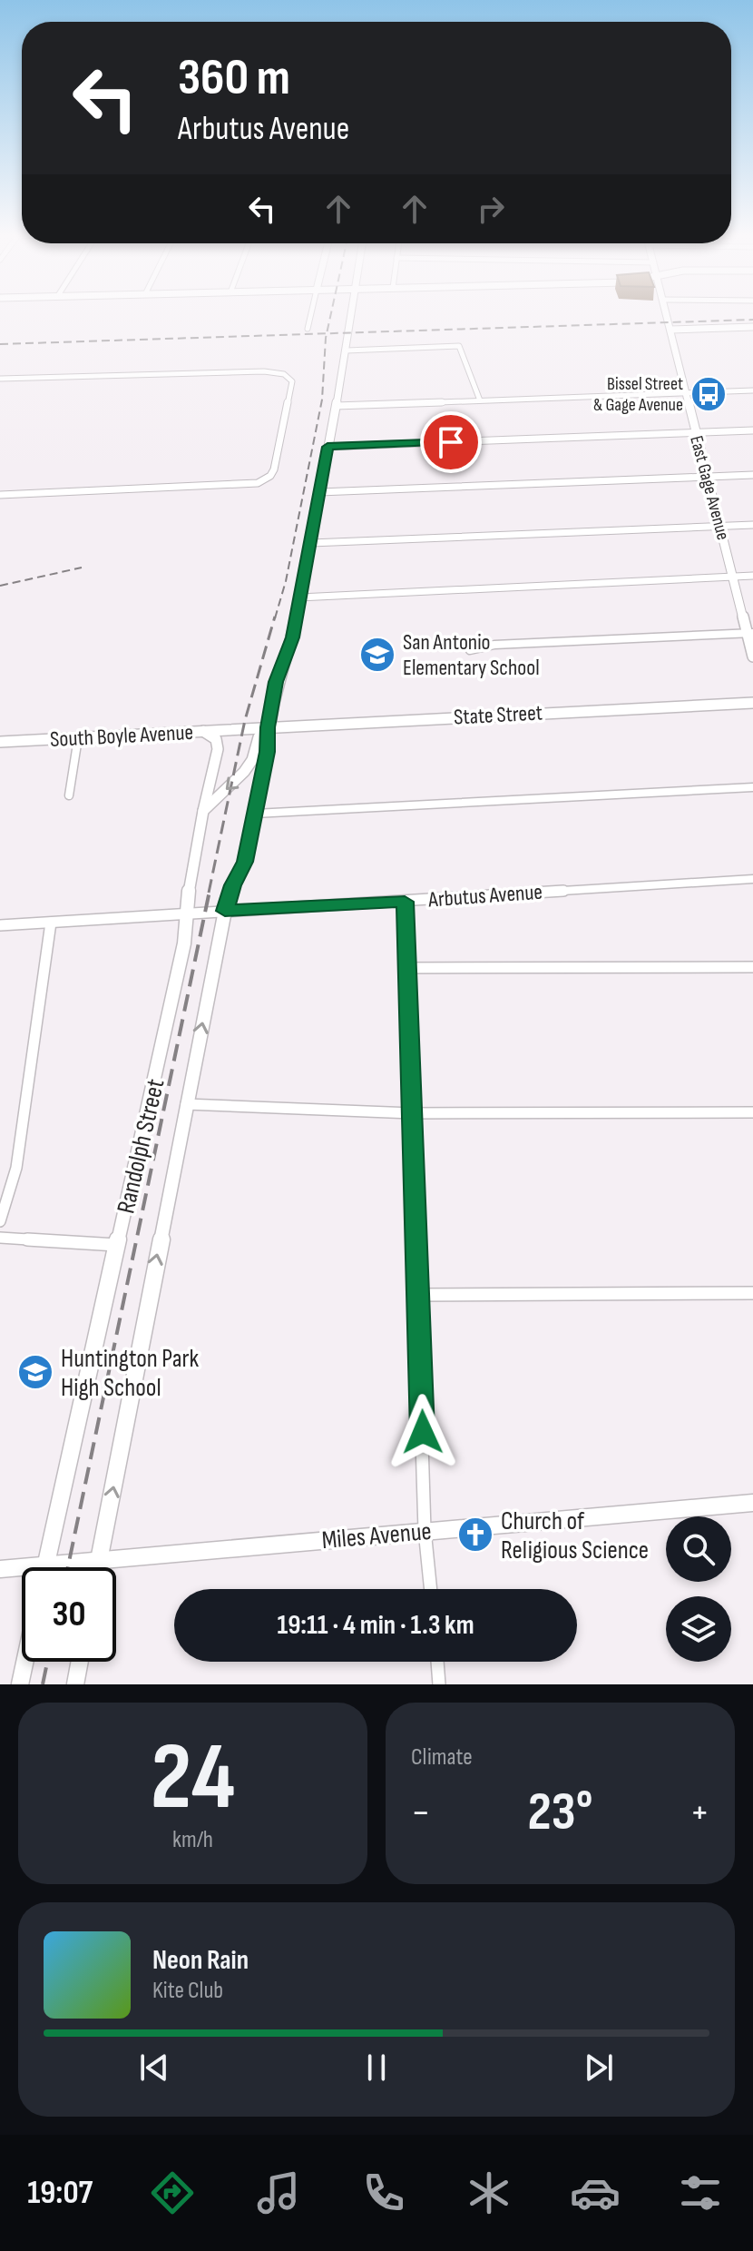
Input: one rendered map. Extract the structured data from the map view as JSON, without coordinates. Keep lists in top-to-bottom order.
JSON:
{
  "streets": {
    "street": [
      "East Gage Avenue",
      "State Street",
      "South Boyle Avenue",
      "Arbutus Avenue",
      "Randolph Street",
      "Miles Avenue"
    ]
  },
  "crossings": [
    ["State Street", "South Boyle Avenue"],
    ["State Street", "Randolph Street"],
    ["Arbutus Avenue", "Randolph Street"],
    ["Randolph Street", "Miles Avenue"]
  ],
  "places": {
    "bus stop": ["Bissel Street & Gage Avenue"],
    "school or university": ["San Antonio Elementary School", "Huntington Park High School"],
    "church": ["Church of Religious Science"]
  },
  "page": {
    "turn": ["360 m", "Arbutus Avenue"],
    "limit": "30",
    "trip": "19:11 · 4 min · 1.3 km",
    "tile": [
      ["24", "km/h"],
      "Climate"
    ],
    "heat": ["−", "23°", "+"],
    "song": ["Neon Rain", "Kite Club"],
    "tabs": "19:07"
  }
}
